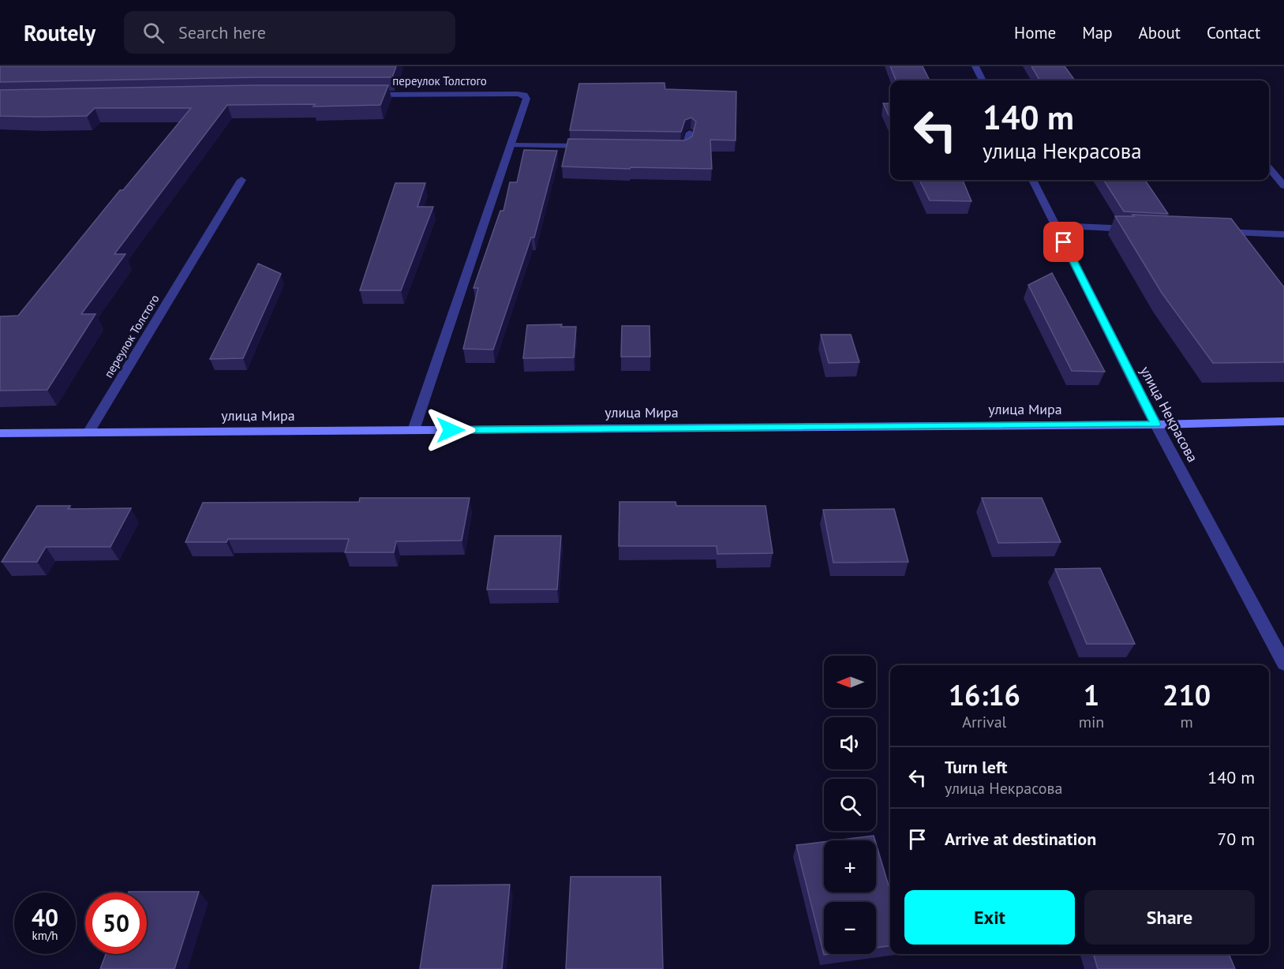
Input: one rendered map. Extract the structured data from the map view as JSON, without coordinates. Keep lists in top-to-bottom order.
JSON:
{
  "streets": {
    "main road": ["улица Мира"],
    "street": ["переулок Толстого", "улица Некрасова"]
  },
  "crossings": [
    ["переулок Толстого", "улица Мира"],
    ["улица Мира", "улица Некрасова"]
  ],
  "north": "left",
  "page": {
    "header": "Routely",
    "search": "Search here",
    "nav": [
      "Home",
      "Map",
      "About",
      "Contact"
    ],
    "turn": ["140 m", "улица Некрасова"],
    "map_buttons": ["+", "−"],
    "eta": [
      "16:16",
      "Arrival",
      "1",
      "min",
      "210",
      "m"
    ],
    "list": [
      {
        "name": "Turn left",
        "note": "улица Некрасова",
        "value": "140 m"
      },
      {
        "name": "Arrive at destination",
        "value": "70 m"
      }
    ],
    "buttons": ["Exit", "Share"],
    "speed": "40 km/h",
    "limit": "50"
  }
}
